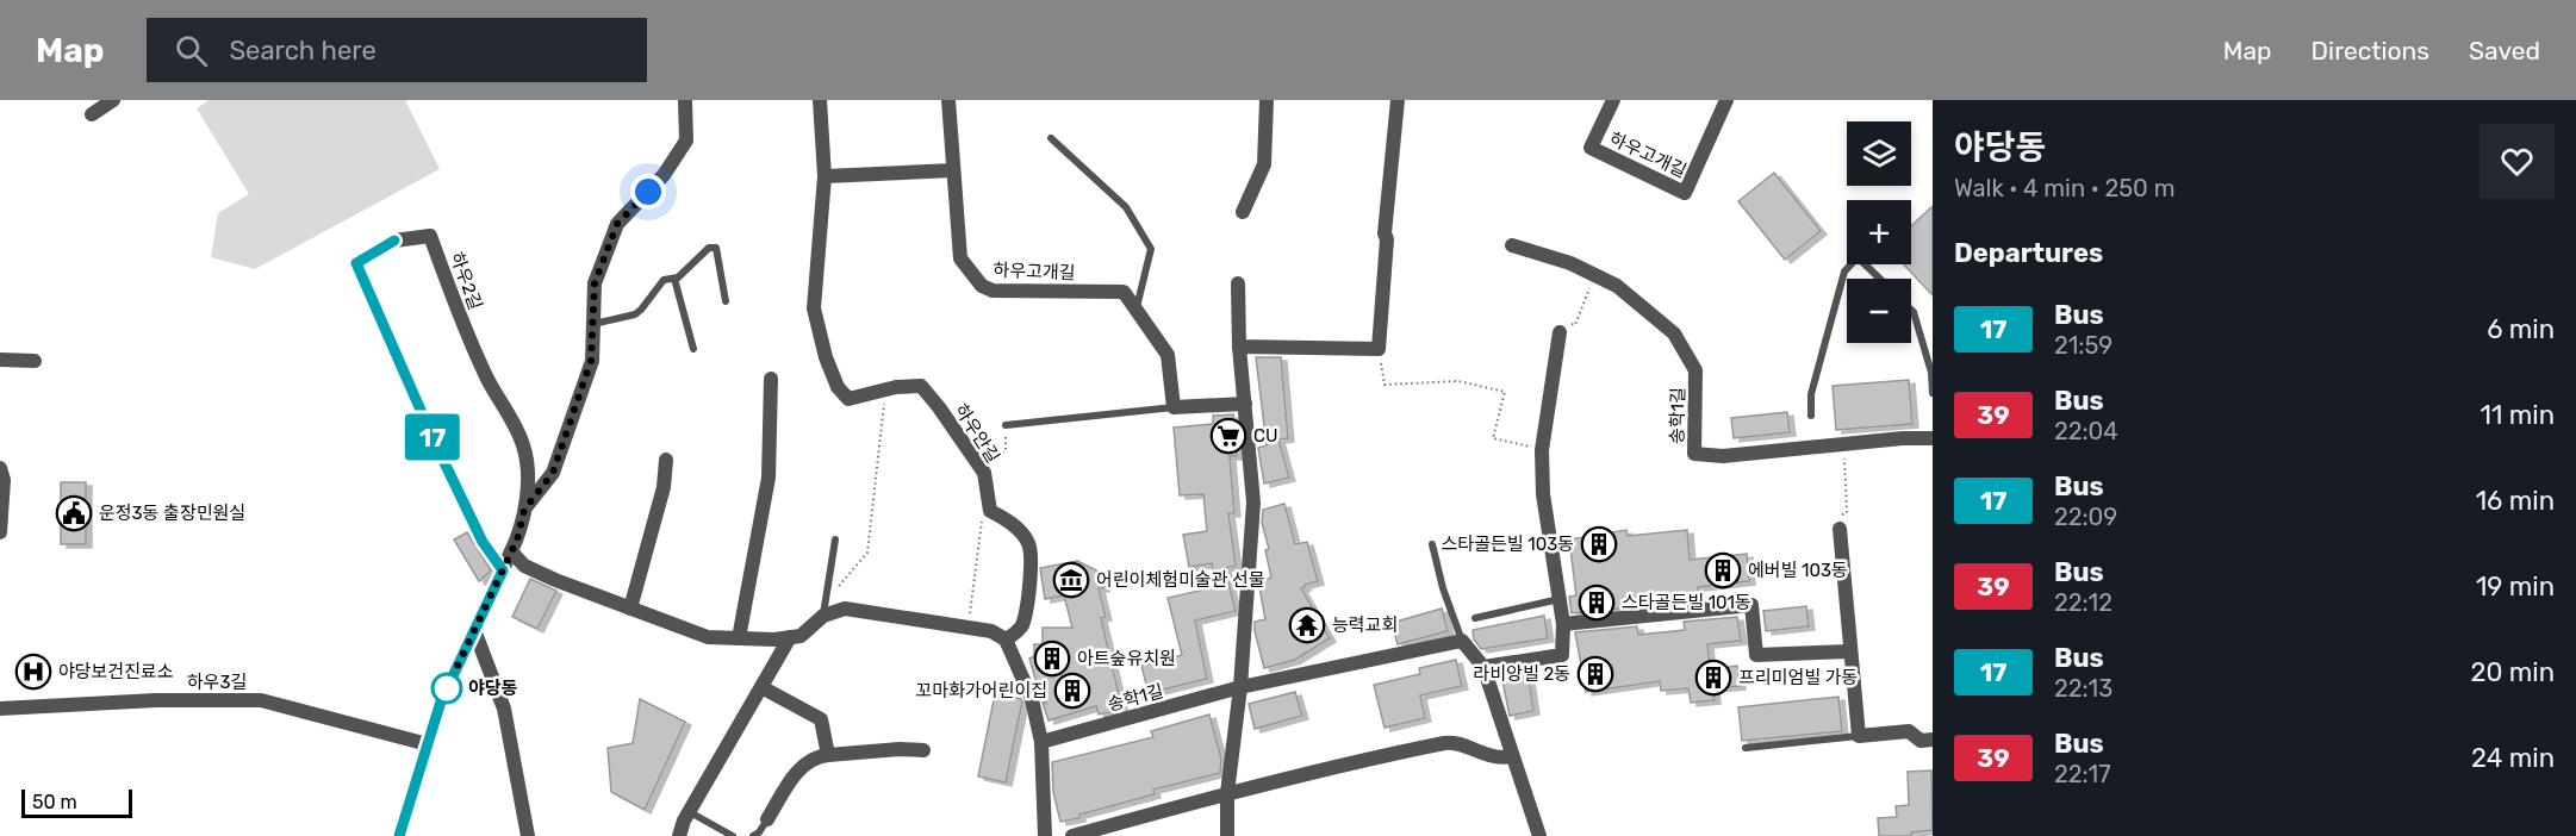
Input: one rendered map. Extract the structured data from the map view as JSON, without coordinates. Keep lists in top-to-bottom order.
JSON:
{
  "streets": {
    "street": [
      "하우고개길",
      "하우2길",
      "송학1길",
      "하우안길",
      "하우3길"
    ]
  },
  "crossings": [
    ["하우2길", "하우3길"]
  ],
  "places": {
    "supermarket": ["CU"],
    "public building": ["운정3동 출장민원실"],
    "building": [
      "스타골든빌 103동",
      "에버빌 103동",
      "스타골든빌 101동",
      "아트숲유치원",
      "라비앙빌 2동",
      "프리미엄빌 가동",
      "꼬마화가어린이집"
    ],
    "museum": ["어린이체험미술관 선물"],
    "temple": ["능력교회"],
    "hospital": ["야당보건진료소"],
    "other": ["야당동"]
  },
  "lines": ["bus line 17"],
  "scale_bar": "50 m",
  "page": {
    "header": "Map",
    "search": "Search here",
    "nav": ["Map", "Directions", "Saved"],
    "on_map": "17",
    "heading": [
      ["야당동", "Walk · 4 min · 250 m"],
      "Departures"
    ],
    "map_buttons": ["+", "−"],
    "list": [
      {
        "mark": "17",
        "name": "Bus",
        "note": "21:59",
        "value": "6 min"
      },
      {
        "mark": "39",
        "name": "Bus",
        "note": "22:04",
        "value": "11 min"
      },
      {
        "mark": "17",
        "name": "Bus",
        "note": "22:09",
        "value": "16 min"
      },
      {
        "mark": "39",
        "name": "Bus",
        "note": "22:12",
        "value": "19 min"
      },
      {
        "mark": "17",
        "name": "Bus",
        "note": "22:13",
        "value": "20 min"
      },
      {
        "mark": "39",
        "name": "Bus",
        "note": "22:17",
        "value": "24 min"
      }
    ],
    "scale": "50 m"
  }
}
